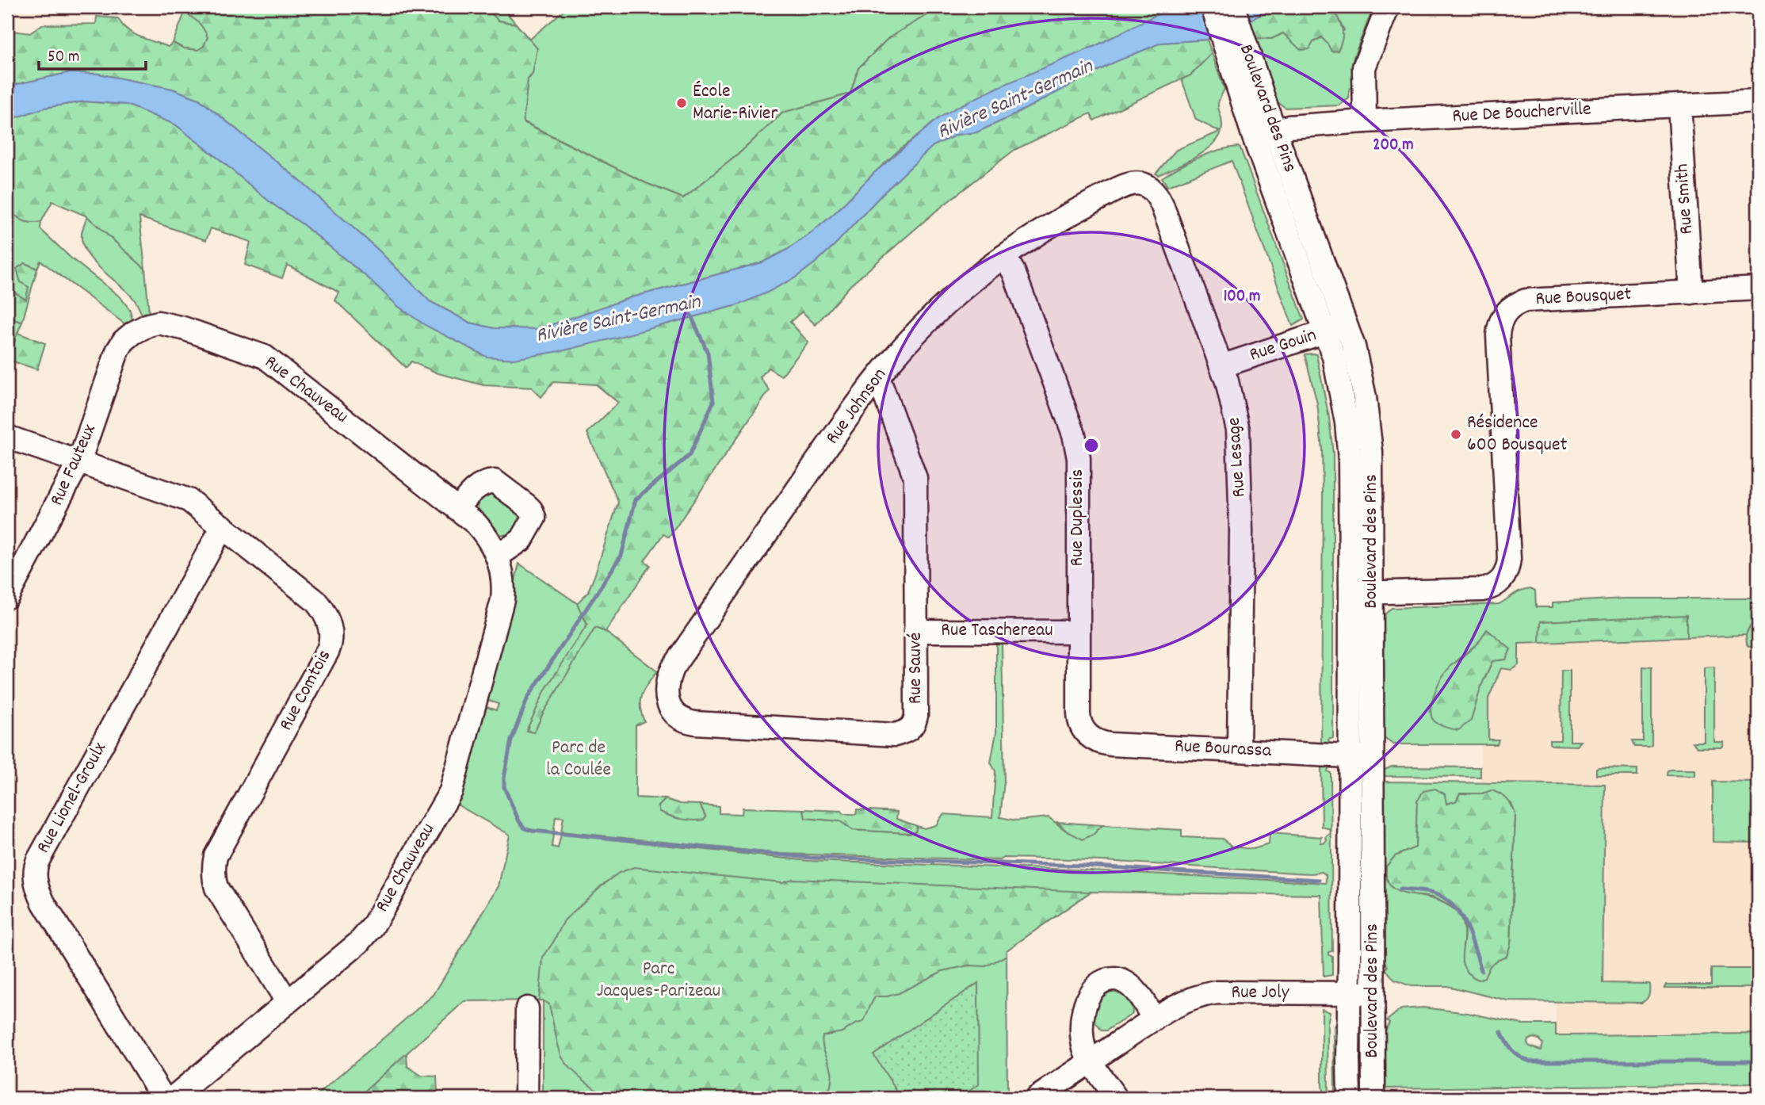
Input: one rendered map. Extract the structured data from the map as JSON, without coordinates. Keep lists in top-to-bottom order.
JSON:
{
  "streets": {
    "street": [
      "Boulevard des Pins",
      "Rue De Boucherville",
      "Rue Smith",
      "Rue Bousquet",
      "Rue Gouin",
      "Rue Chauveau",
      "Rue Johnson",
      "Rue Lesage",
      "Rue Fauteux",
      "Rue Duplessis",
      "Rue Taschereau",
      "Rue Sauvé",
      "Rue Comtois",
      "Rue Bourassa",
      "Rue Lionel-Groulx",
      "Rue Joly"
    ]
  },
  "crossings": [
    ["Boulevard des Pins", "Rue De Boucherville"],
    ["Boulevard des Pins", "Rue Bousquet"],
    ["Boulevard des Pins", "Rue Gouin"],
    ["Boulevard des Pins", "Rue Bourassa"],
    ["Boulevard des Pins", "Rue Joly"],
    ["Rue De Boucherville", "Rue Smith"],
    ["Rue Smith", "Rue Bousquet"],
    ["Rue Gouin", "Rue Lesage"],
    ["Rue Chauveau", "Rue Fauteux"],
    ["Rue Chauveau", "Rue Comtois"],
    ["Rue Johnson", "Rue Lesage"],
    ["Rue Johnson", "Rue Duplessis"],
    ["Rue Johnson", "Rue Sauvé"],
    ["Rue Lesage", "Rue Bourassa"],
    ["Rue Fauteux", "Rue Comtois"],
    ["Rue Duplessis", "Rue Taschereau"],
    ["Rue Duplessis", "Rue Bourassa"],
    ["Rue Taschereau", "Rue Sauvé"],
    ["Rue Comtois", "Rue Lionel-Groulx"]
  ],
  "water": ["Rivière Saint-Germain"],
  "parks": ["Parc de la Coulée", "Parc Jacques-Parizeau"],
  "places": ["École Marie-Rivier", "Résidence 600 Bousquet"],
  "scale_bar": "50 m",
  "rings": ["200 m", "100 m"]
}
